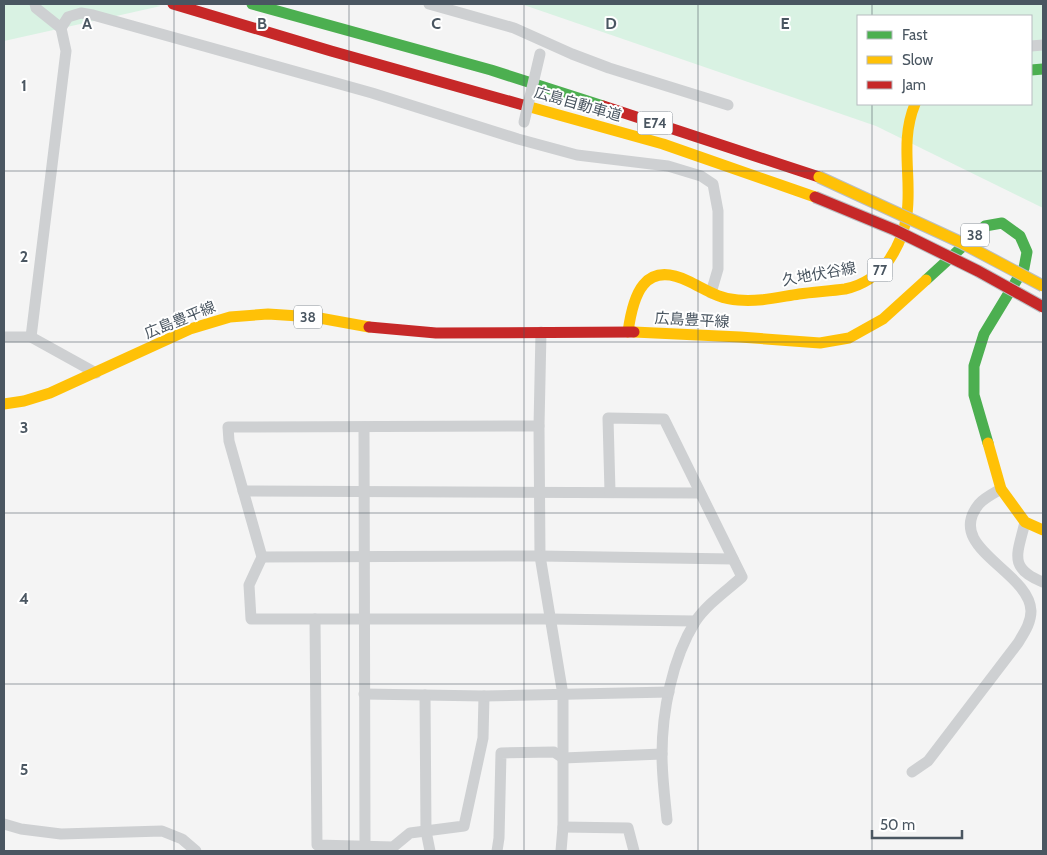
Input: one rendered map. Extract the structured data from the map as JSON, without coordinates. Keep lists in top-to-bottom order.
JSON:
{
  "streets": {
    "main road": [
      "広島自動車道",
      "E74",
      "38",
      "77",
      "久地伏谷線",
      "広島豊平線"
    ]
  },
  "crossings": [
    ["久地伏谷線", "広島豊平線"]
  ],
  "legend": ["Fast", "Slow", "Jam"],
  "scale_bar": "50 m",
  "grid": {
    "columns": [
      "A",
      "B",
      "C",
      "D",
      "E"
    ],
    "rows": [
      "1",
      "2",
      "3",
      "4",
      "5"
    ]
  }
}
